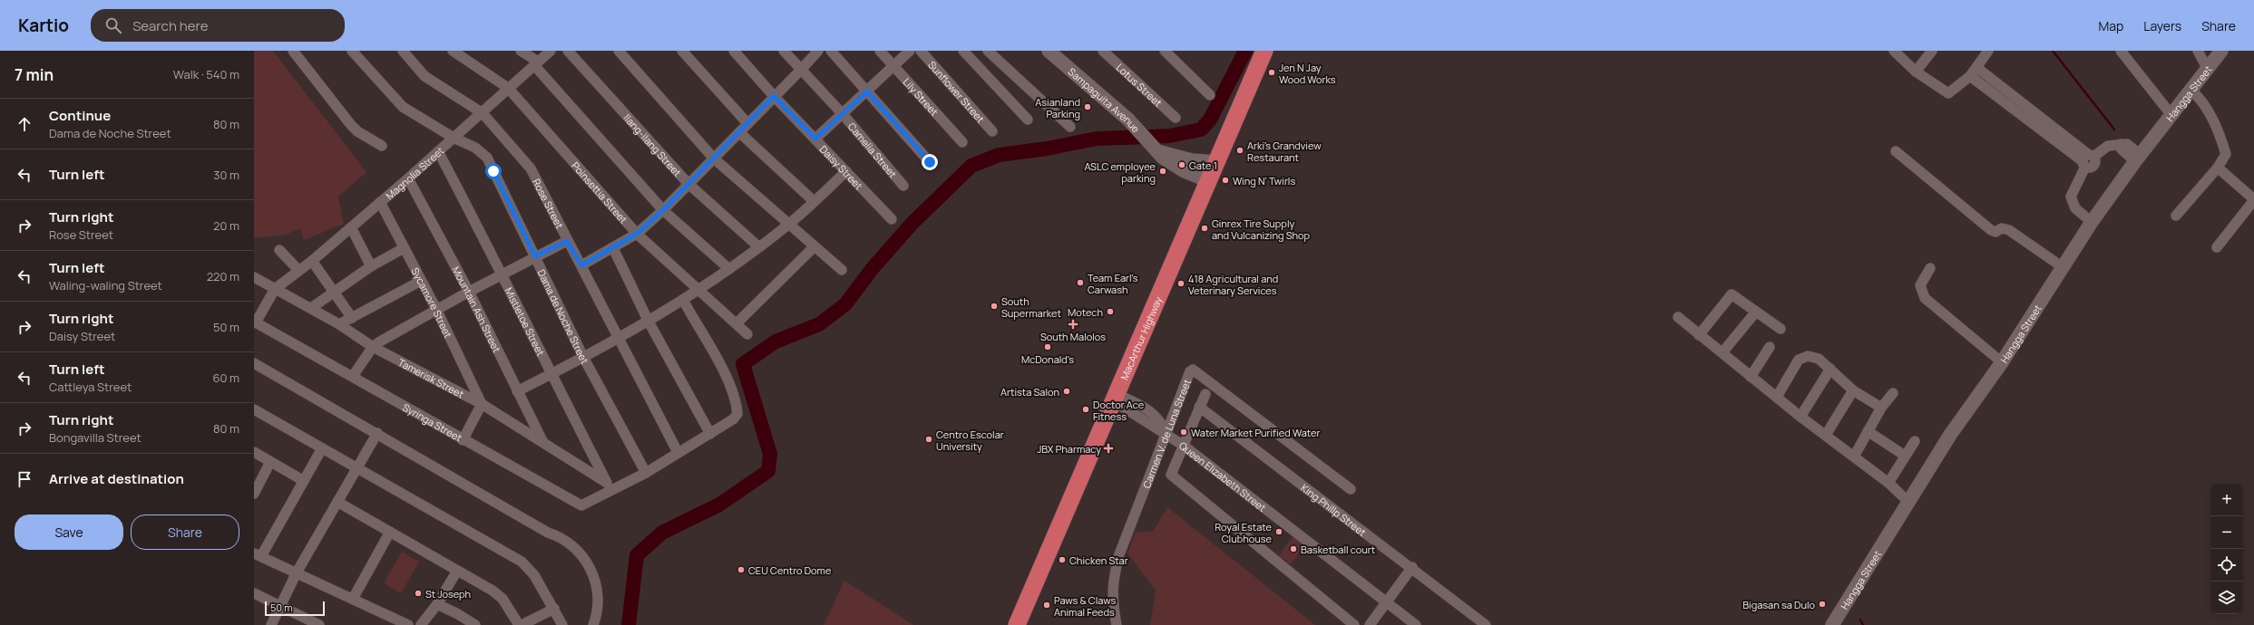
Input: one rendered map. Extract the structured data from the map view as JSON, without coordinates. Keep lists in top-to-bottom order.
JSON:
{
  "streets": {
    "highway": ["MacArthur Highway"],
    "street": [
      "Lotus Street",
      "Sunflower Street",
      "Hangga Street",
      "Lily Street",
      "Sampaguita Avenue",
      "Ilang-ilang Street",
      "Camelia Street",
      "Daisy Street",
      "Magnolia Street",
      "Poinsettia Street",
      "Rose Street",
      "Sycamore Street",
      "Mountain Ash Street",
      "Dama de Noche Street",
      "Mistletoe Street",
      "Tamerisk Street",
      "Syringa Street",
      "Carmen V. de Luna Street",
      "Queen Elizabeth Street",
      "King Phillp Street"
    ]
  },
  "crossings": [
    ["Sampaguita Avenue", "MacArthur Highway"],
    ["Magnolia Street", "Poinsettia Street"],
    ["Magnolia Street", "Rose Street"],
    ["Magnolia Street", "Sycamore Street"],
    ["Magnolia Street", "Mountain Ash Street"],
    ["Magnolia Street", "Dama de Noche Street"],
    ["Magnolia Street", "Mistletoe Street"],
    ["Magnolia Street", "Tamerisk Street"],
    ["Sycamore Street", "Tamerisk Street"],
    ["Mountain Ash Street", "Tamerisk Street"],
    ["Mistletoe Street", "Tamerisk Street"],
    ["Mistletoe Street", "Syringa Street"],
    ["MacArthur Highway", "Queen Elizabeth Street"],
    ["Tamerisk Street", "Syringa Street"],
    ["Carmen V. de Luna Street", "Queen Elizabeth Street"]
  ],
  "places": {
    "other": [
      "Jen N Jay Wood Works",
      "Asianland Parking",
      "Arki's Grandview Restaurant",
      "Gate 1",
      "ASLC employee parking",
      "Wing N' Twirls",
      "Ginrex Tire Supply and Vulcanizing Shop",
      "Team Earl's Carwash",
      "418 Agricultural and Veterinary Services",
      "South Supermarket",
      "Motech",
      "McDonald's",
      "Artista Salon",
      "Doctor Ace Fitness",
      "Water Market Purified Water",
      "Centro Escolar University",
      "Royal Estate Clubhouse",
      "Basketball court",
      "Chicken Star",
      "CEU Centro Dome",
      "St Joseph",
      "Bigasan sa Dulo",
      "Paws & Claws Animal Feeds"
    ],
    "health": ["South Malolos", "JBX Pharmacy"]
  },
  "scale_bar": "50 m",
  "page": {
    "header": "Kartio",
    "search": "Search here",
    "nav": ["Map", "Layers", "Share"],
    "heading": ["7 min", "Walk · 540 m"],
    "list": [
      ["Continue", "Dama de Noche Street", "80 m"],
      ["Turn left", "30 m"],
      ["Turn right", "Rose Street", "20 m"],
      ["Turn left", "Waling-waling Street", "220 m"],
      ["Turn right", "Daisy Street", "50 m"],
      ["Turn left", "Cattleya Street", "60 m"],
      ["Turn right", "Bongavilla Street", "80 m"],
      "Arrive at destination"
    ],
    "map_buttons": ["+", "−"],
    "buttons": ["Save", "Share"],
    "scale": "50 m"
  }
}
